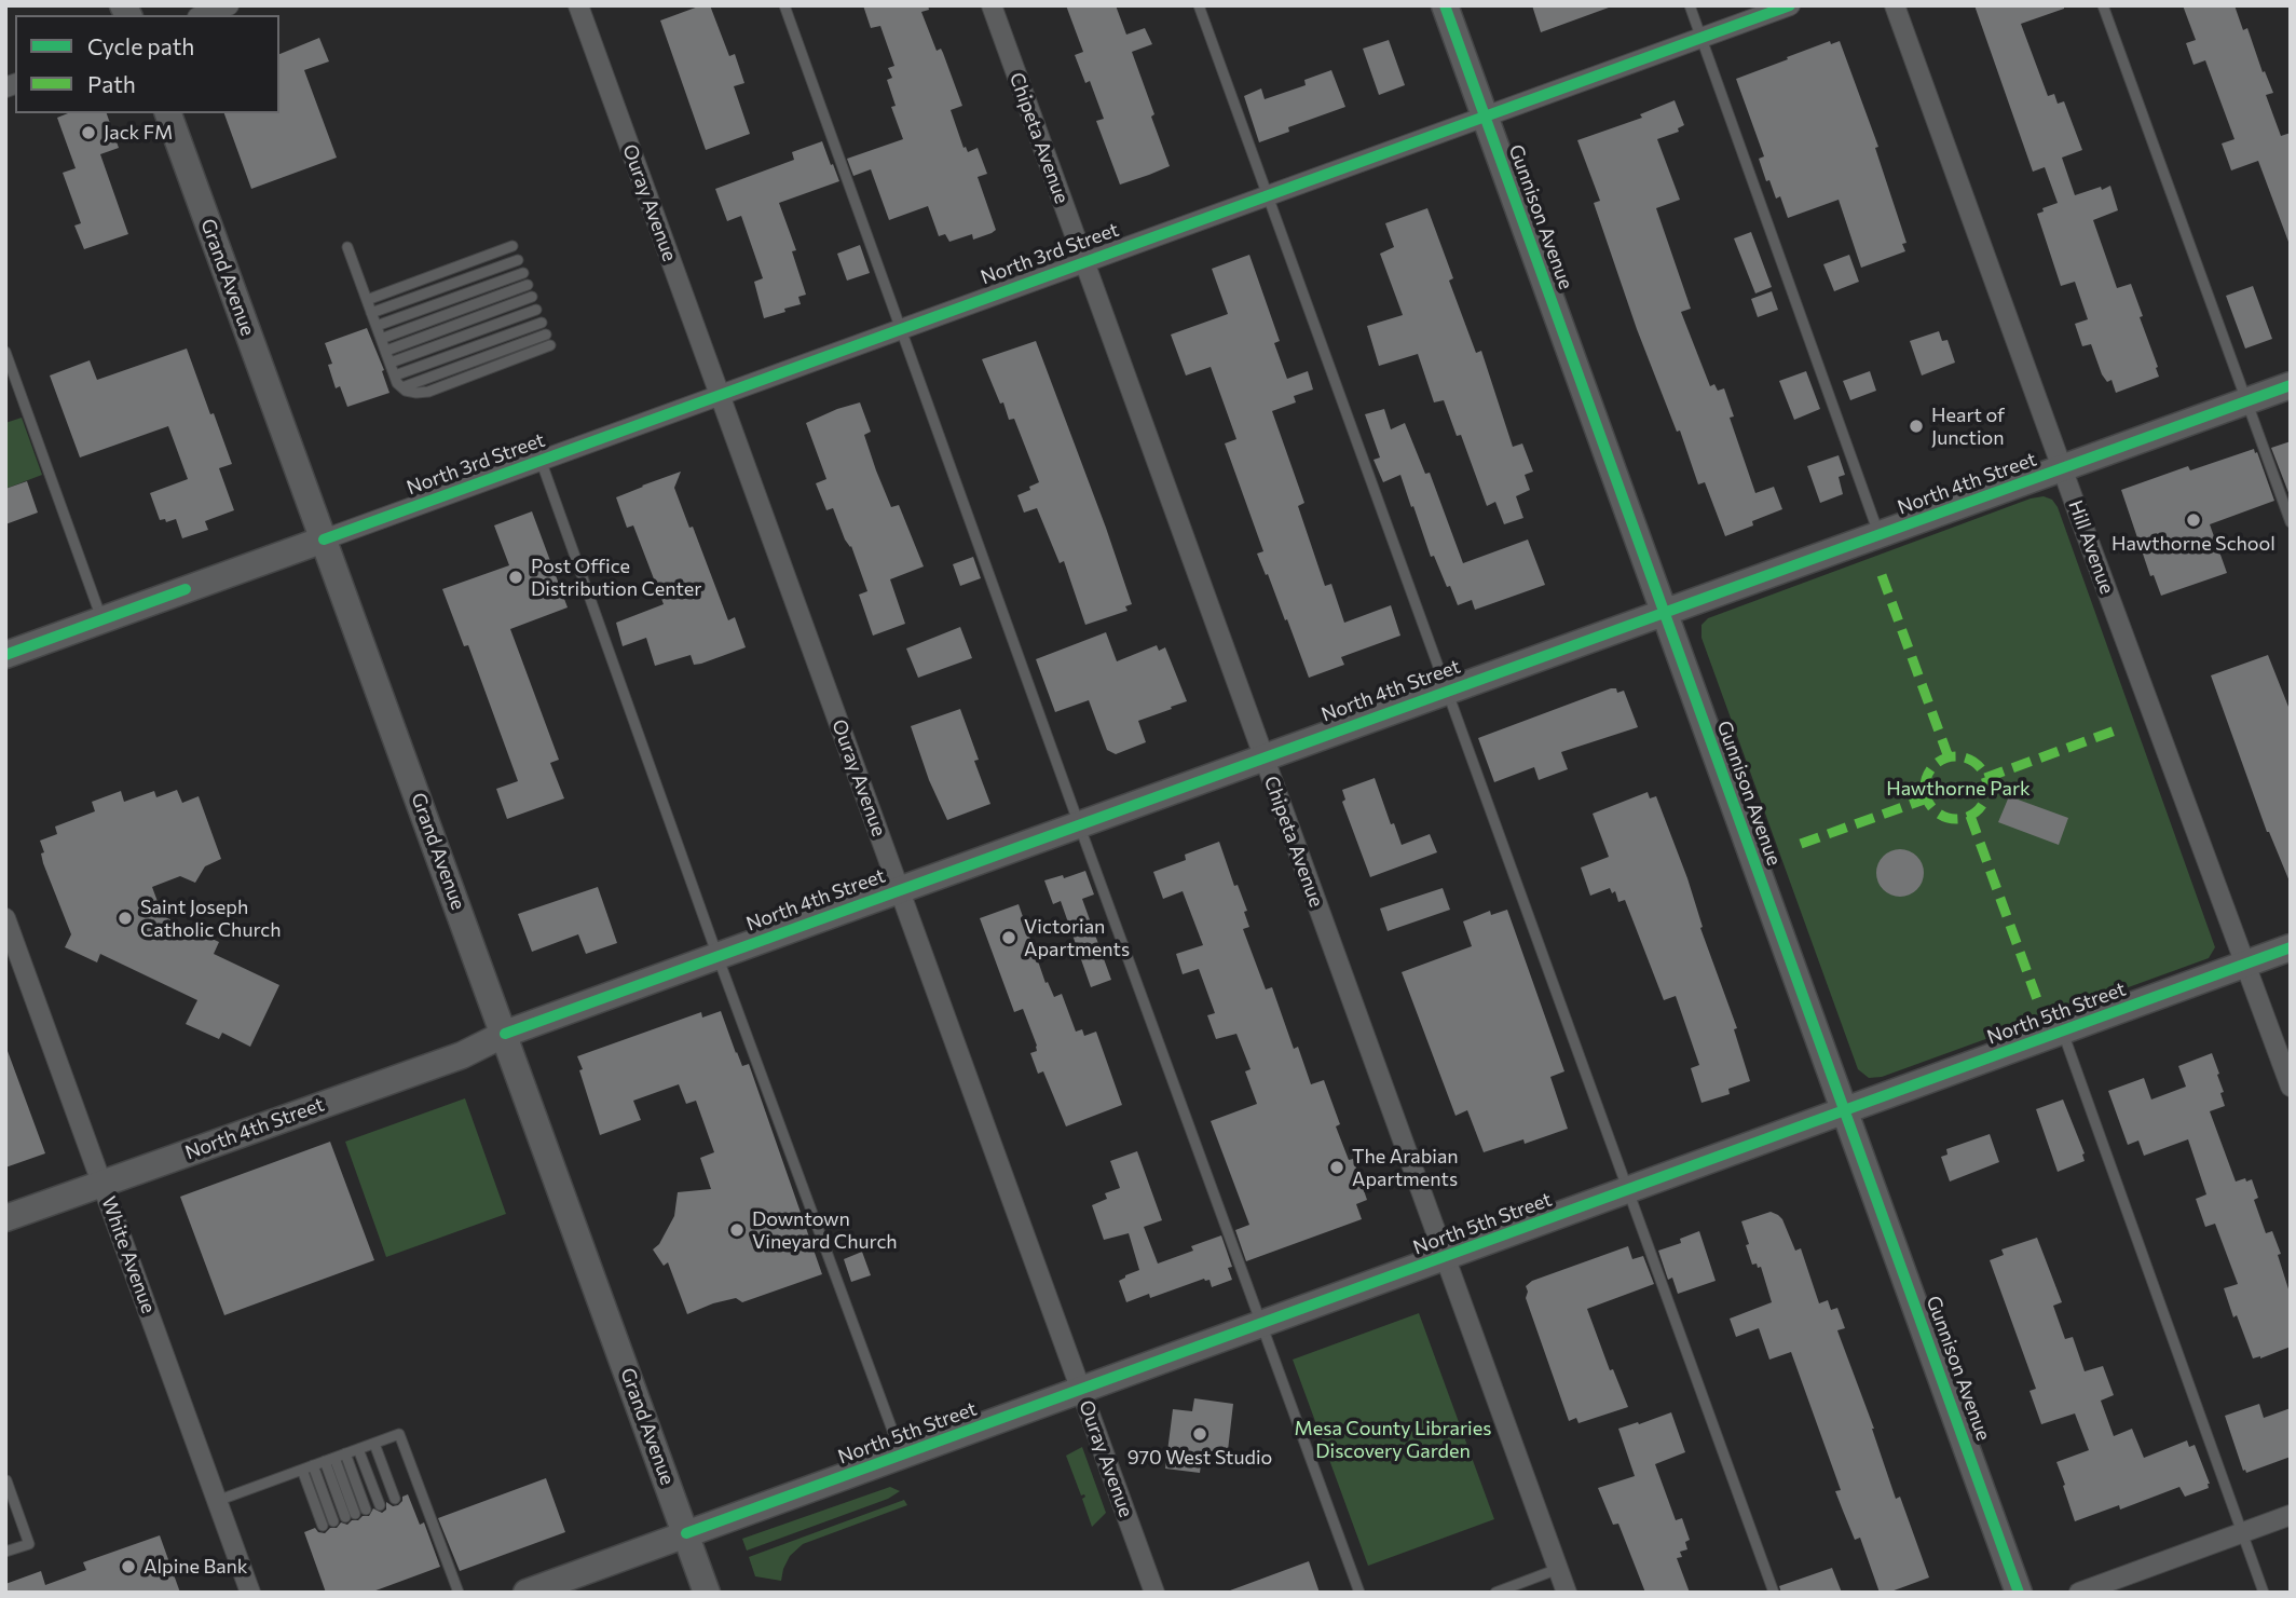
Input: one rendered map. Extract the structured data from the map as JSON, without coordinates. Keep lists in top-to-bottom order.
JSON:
{
  "streets": {
    "street": [
      "Chipeta Avenue",
      "Ouray Avenue",
      "Gunnison Avenue",
      "North 3rd Street",
      "Grand Avenue",
      "North 4th Street",
      "Hill Avenue",
      "North 5th Street",
      "White Avenue"
    ]
  },
  "crossings": [
    ["Chipeta Avenue", "North 3rd Street"],
    ["Chipeta Avenue", "North 4th Street"],
    ["Chipeta Avenue", "North 5th Street"],
    ["Ouray Avenue", "North 3rd Street"],
    ["Ouray Avenue", "North 4th Street"],
    ["Ouray Avenue", "North 5th Street"],
    ["Gunnison Avenue", "North 3rd Street"],
    ["Gunnison Avenue", "North 4th Street"],
    ["Gunnison Avenue", "North 5th Street"],
    ["North 3rd Street", "Grand Avenue"],
    ["Grand Avenue", "North 4th Street"],
    ["Grand Avenue", "North 5th Street"],
    ["North 4th Street", "Hill Avenue"],
    ["North 4th Street", "White Avenue"],
    ["Hill Avenue", "North 5th Street"]
  ],
  "parks": ["Hawthorne Park", "Mesa County Libraries Discovery Garden"],
  "places": [
    "Jack FM",
    "Heart of Junction",
    "Hawthorne School",
    "Post Office Distribution Center",
    "Saint Joseph Catholic Church",
    "Victorian Apartments",
    "The Arabian Apartments",
    "Downtown Vineyard Church",
    "970 West Studio",
    "Alpine Bank"
  ],
  "legend": ["Cycle path", "Path"]
}
